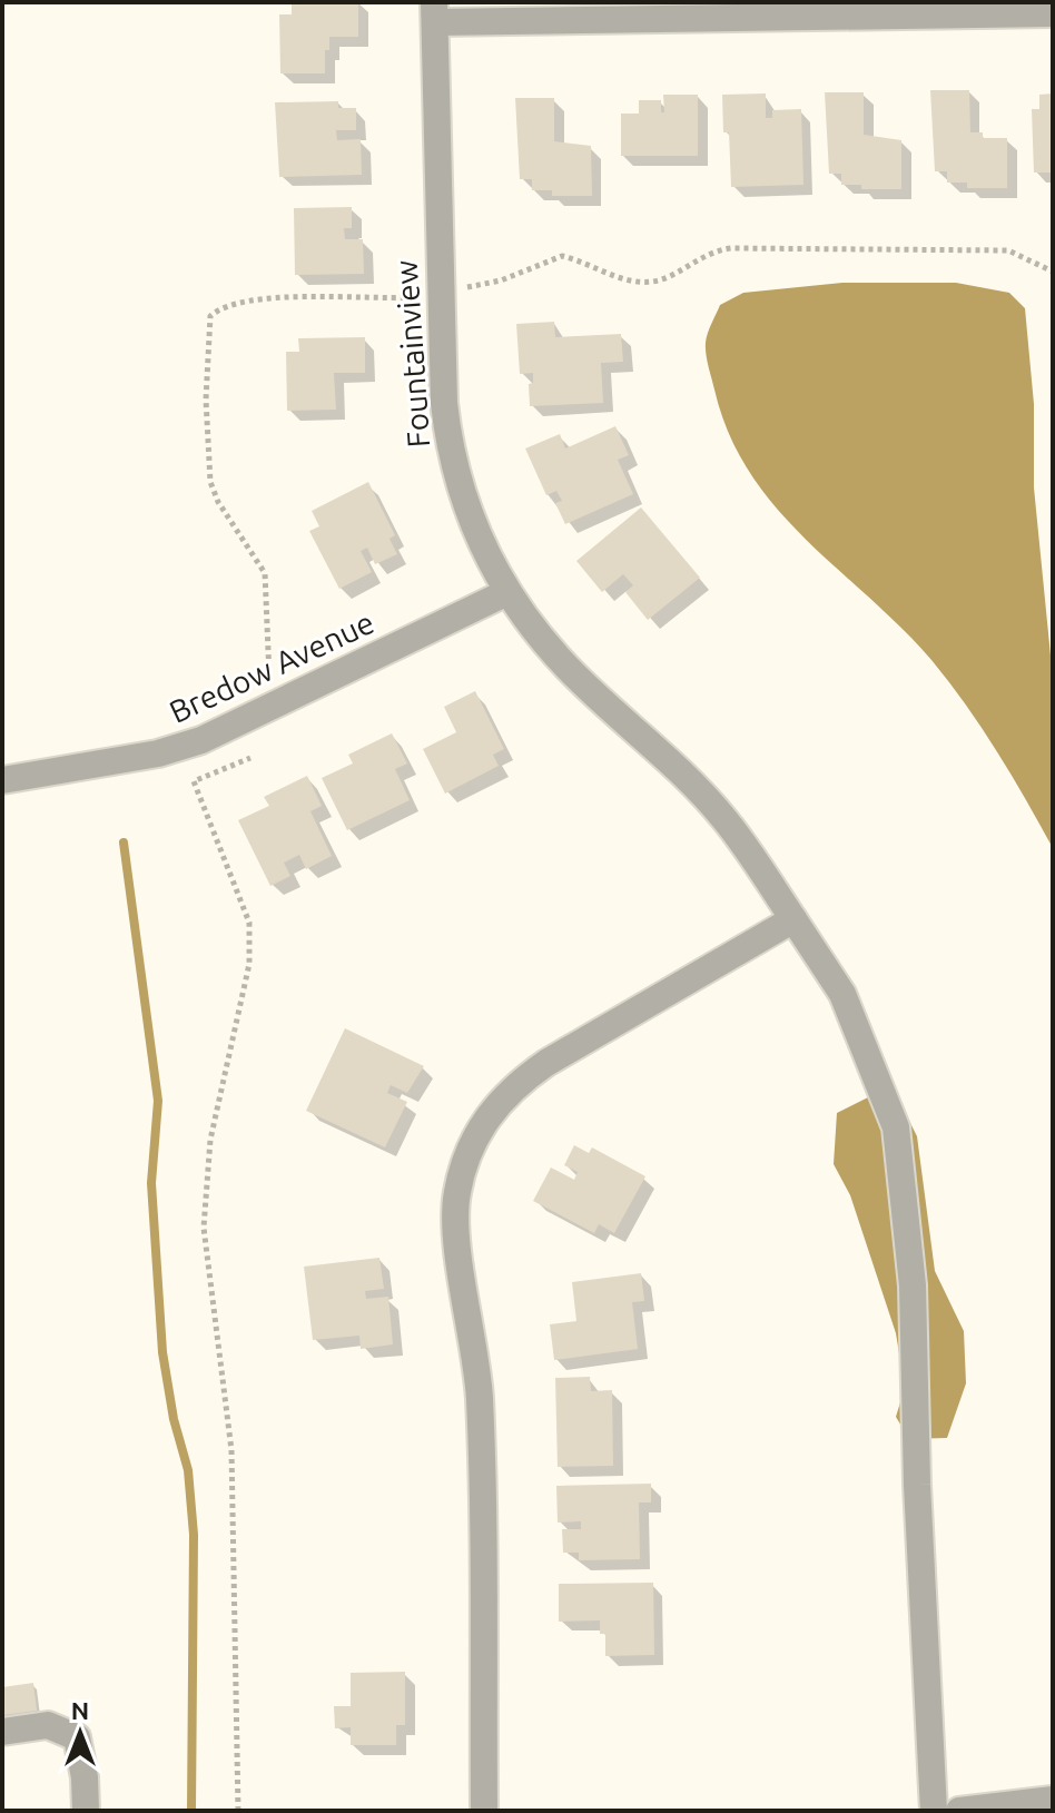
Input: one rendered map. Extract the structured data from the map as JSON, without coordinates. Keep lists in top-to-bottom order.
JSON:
{
  "streets": {
    "street": ["Fountainview", "Bredow Avenue"]
  },
  "crossings": [
    ["Fountainview", "Bredow Avenue"]
  ],
  "north": "top"
}
